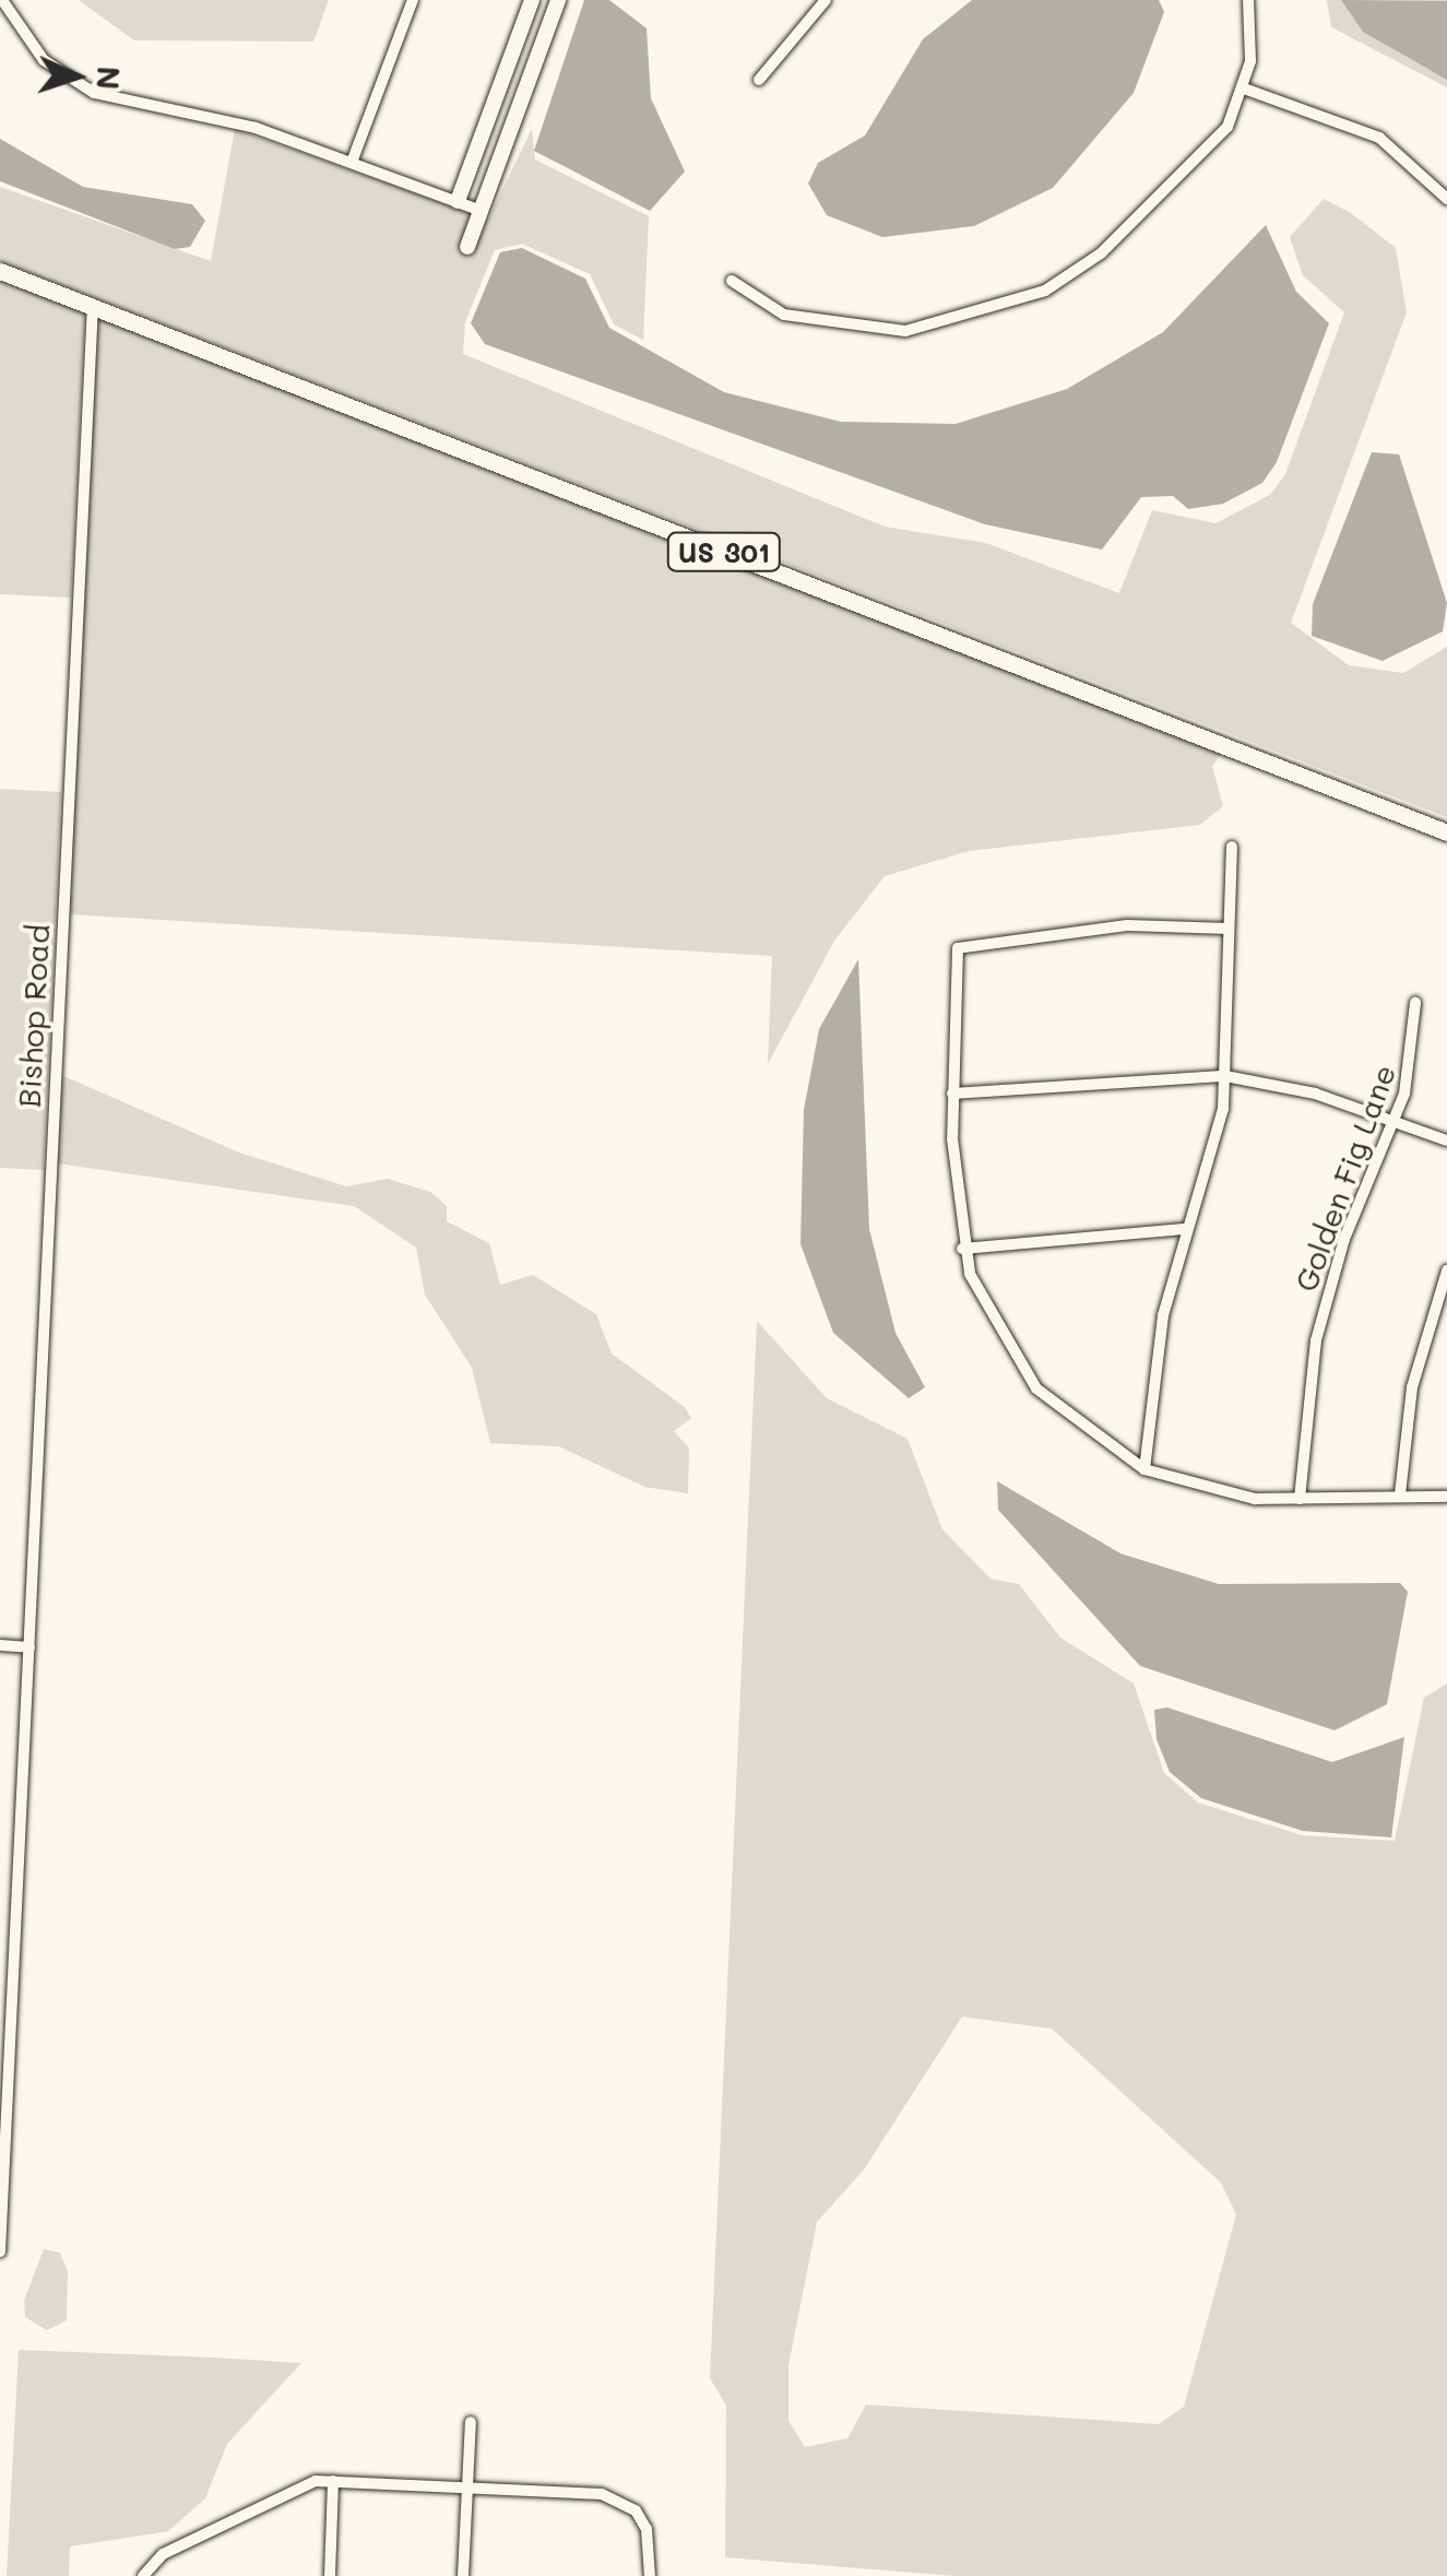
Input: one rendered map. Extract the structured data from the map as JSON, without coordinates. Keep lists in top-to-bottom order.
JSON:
{
  "streets": {
    "main road": ["US 301"],
    "street": ["Bishop Road", "Golden Fig Lane"]
  },
  "crossings": [
    ["US 301", "Bishop Road"]
  ],
  "north": "right"
}
